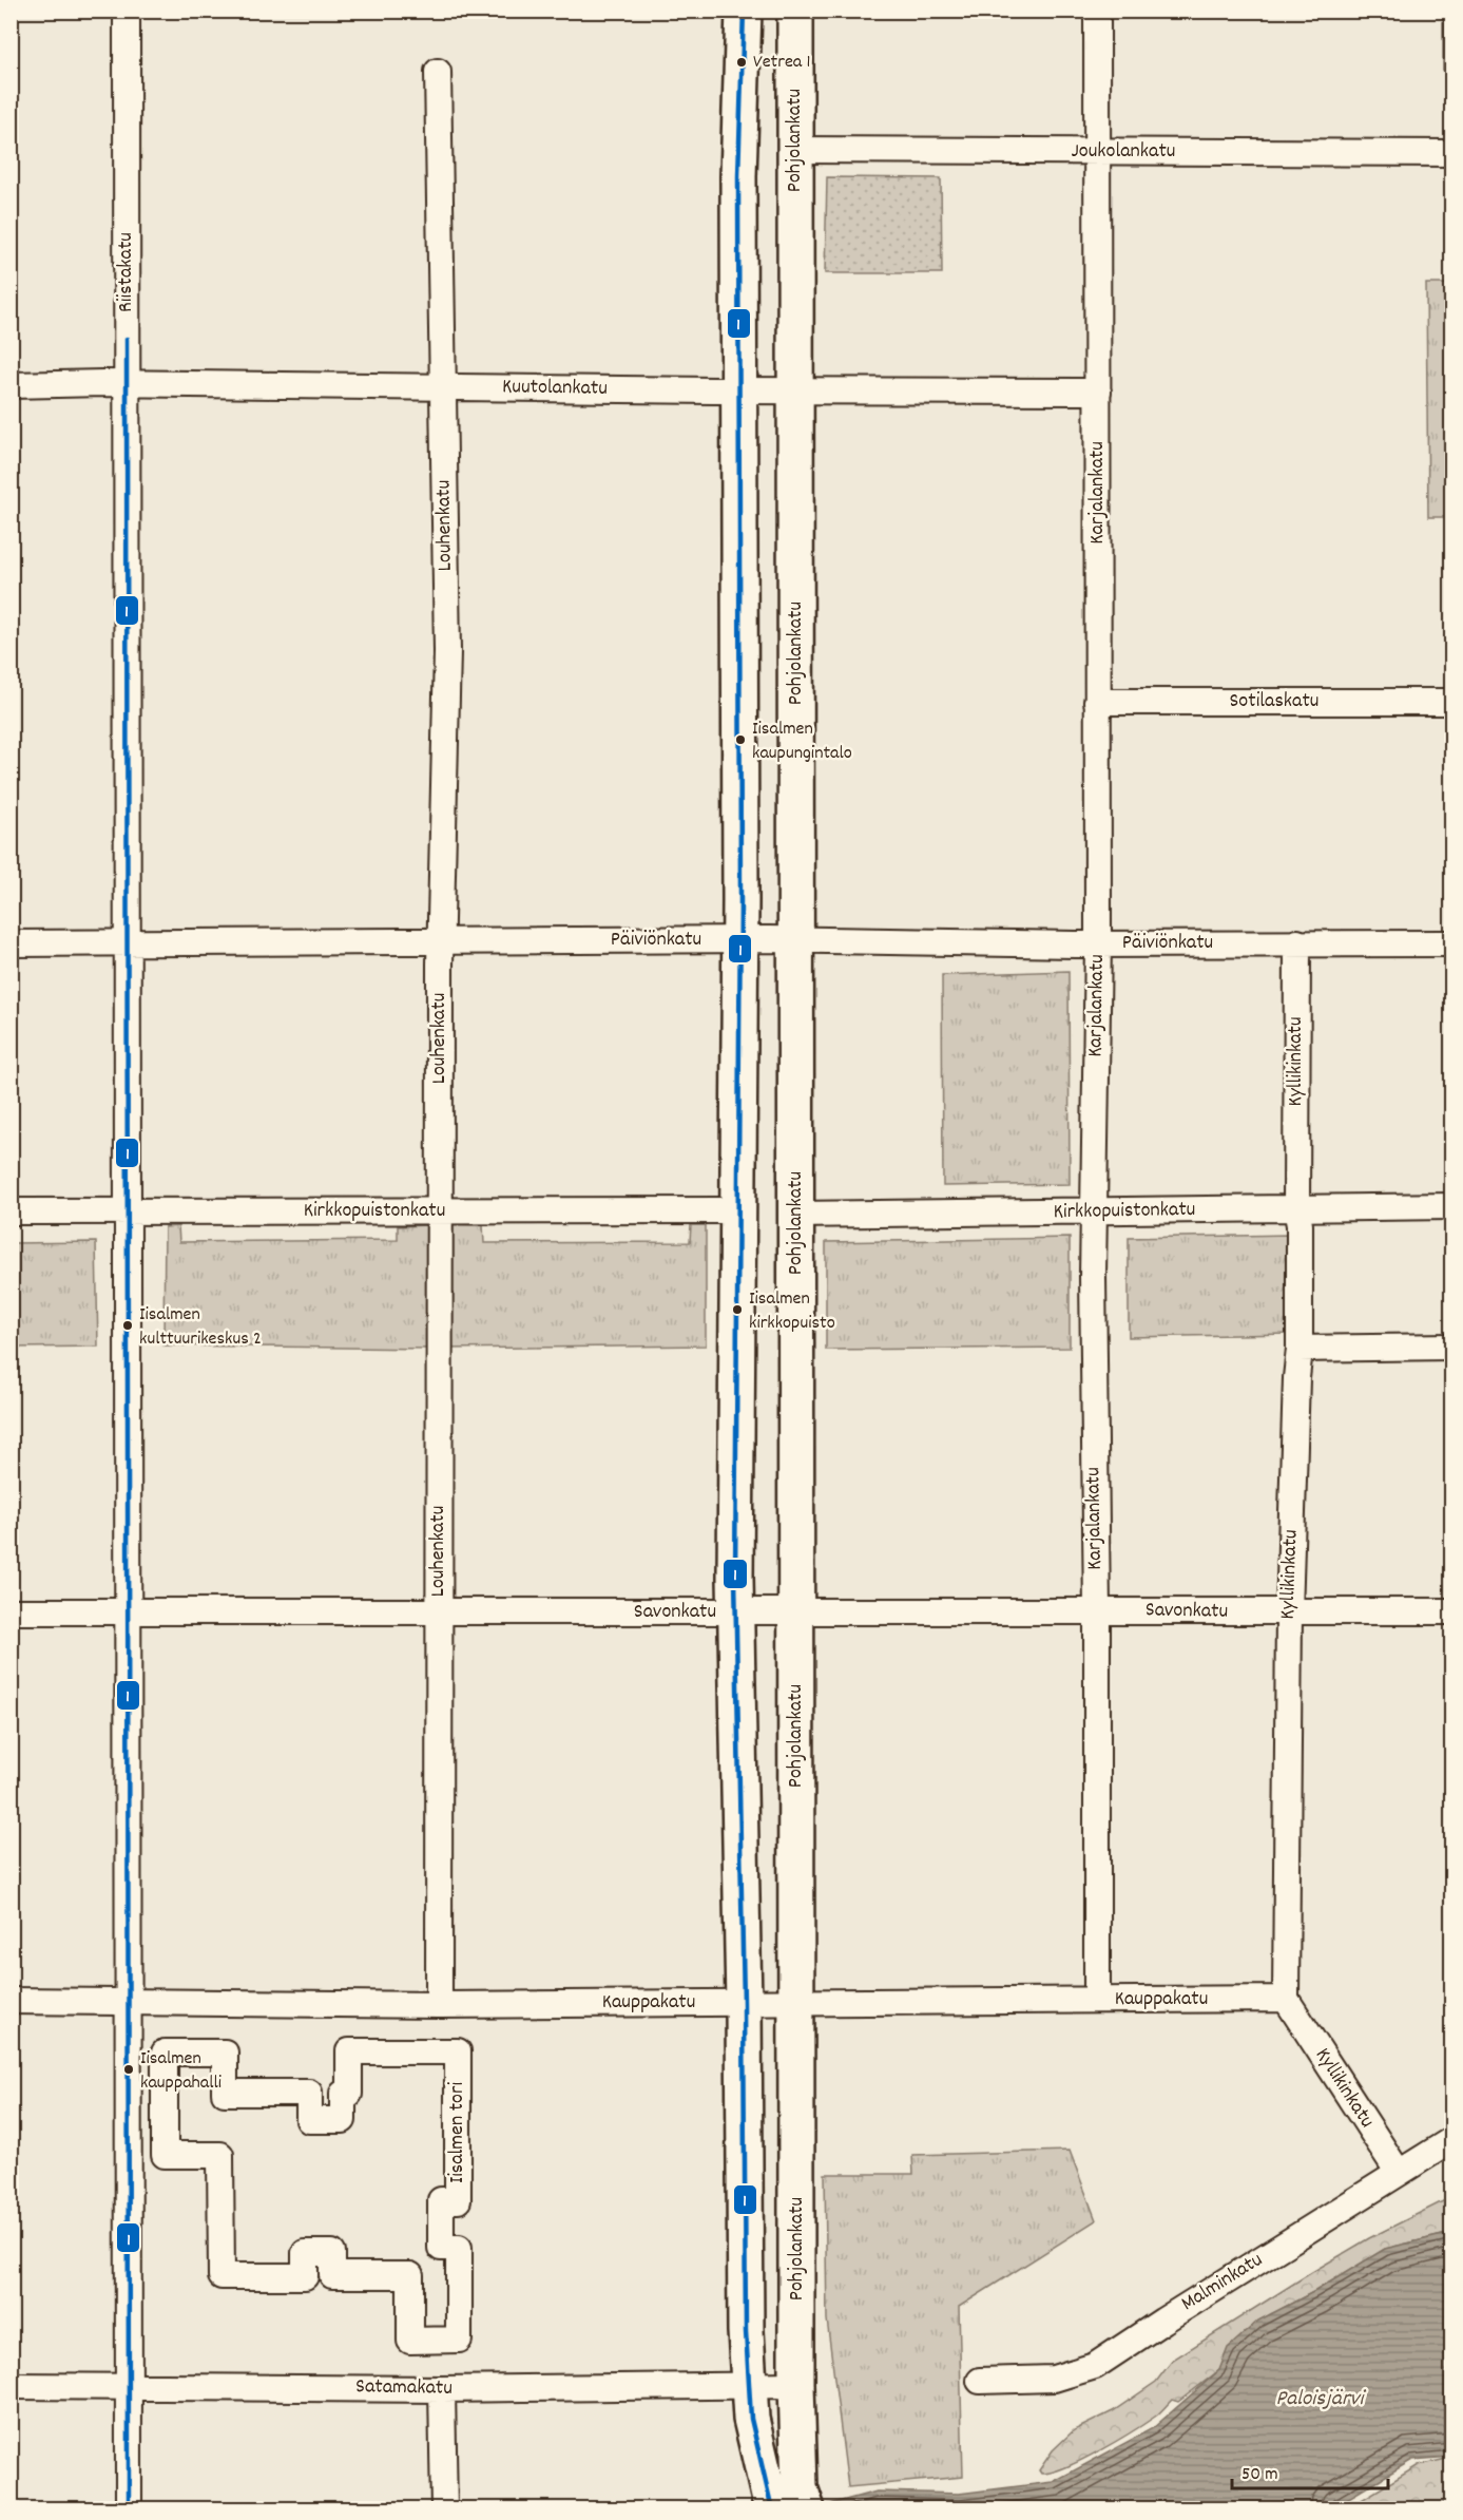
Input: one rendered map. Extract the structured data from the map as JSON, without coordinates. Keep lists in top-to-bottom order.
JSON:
{
  "streets": {
    "main road": ["Pohjolankatu"],
    "street": [
      "Joukolankatu",
      "Riistakatu",
      "Kuutolankatu",
      "Karjalankatu",
      "Louhenkatu",
      "Sotilaskatu",
      "Päiviönkatu",
      "Kyllikinkatu",
      "Kirkkopuistonkatu",
      "Savonkatu",
      "Kauppakatu",
      "Iisalmen tori",
      "Malminkatu",
      "Satamakatu"
    ]
  },
  "crossings": [
    ["Pohjolankatu", "Joukolankatu"],
    ["Pohjolankatu", "Kuutolankatu"],
    ["Pohjolankatu", "Päiviönkatu"],
    ["Pohjolankatu", "Kirkkopuistonkatu"],
    ["Pohjolankatu", "Savonkatu"],
    ["Pohjolankatu", "Kauppakatu"],
    ["Pohjolankatu", "Satamakatu"],
    ["Joukolankatu", "Karjalankatu"],
    ["Riistakatu", "Kuutolankatu"],
    ["Riistakatu", "Päiviönkatu"],
    ["Riistakatu", "Kirkkopuistonkatu"],
    ["Riistakatu", "Savonkatu"],
    ["Riistakatu", "Kauppakatu"],
    ["Riistakatu", "Satamakatu"],
    ["Kuutolankatu", "Karjalankatu"],
    ["Kuutolankatu", "Louhenkatu"],
    ["Karjalankatu", "Sotilaskatu"],
    ["Karjalankatu", "Päiviönkatu"],
    ["Karjalankatu", "Kirkkopuistonkatu"],
    ["Karjalankatu", "Savonkatu"],
    ["Karjalankatu", "Kauppakatu"],
    ["Louhenkatu", "Päiviönkatu"],
    ["Louhenkatu", "Kirkkopuistonkatu"],
    ["Louhenkatu", "Savonkatu"],
    ["Louhenkatu", "Kauppakatu"],
    ["Päiviönkatu", "Kyllikinkatu"],
    ["Kyllikinkatu", "Kirkkopuistonkatu"],
    ["Kyllikinkatu", "Savonkatu"],
    ["Kyllikinkatu", "Kauppakatu"],
    ["Kyllikinkatu", "Malminkatu"]
  ],
  "water": ["Paloisjärvi"],
  "places": [
    "Vetrea 1",
    "Iisalmen kaupungintalo",
    "Iisalmen kirkkopuisto",
    "Iisalmen kulttuurikeskus 2",
    "Iisalmen kauppahalli"
  ],
  "lines": ["transit line 1"],
  "scale_bar": "50 m"
}
